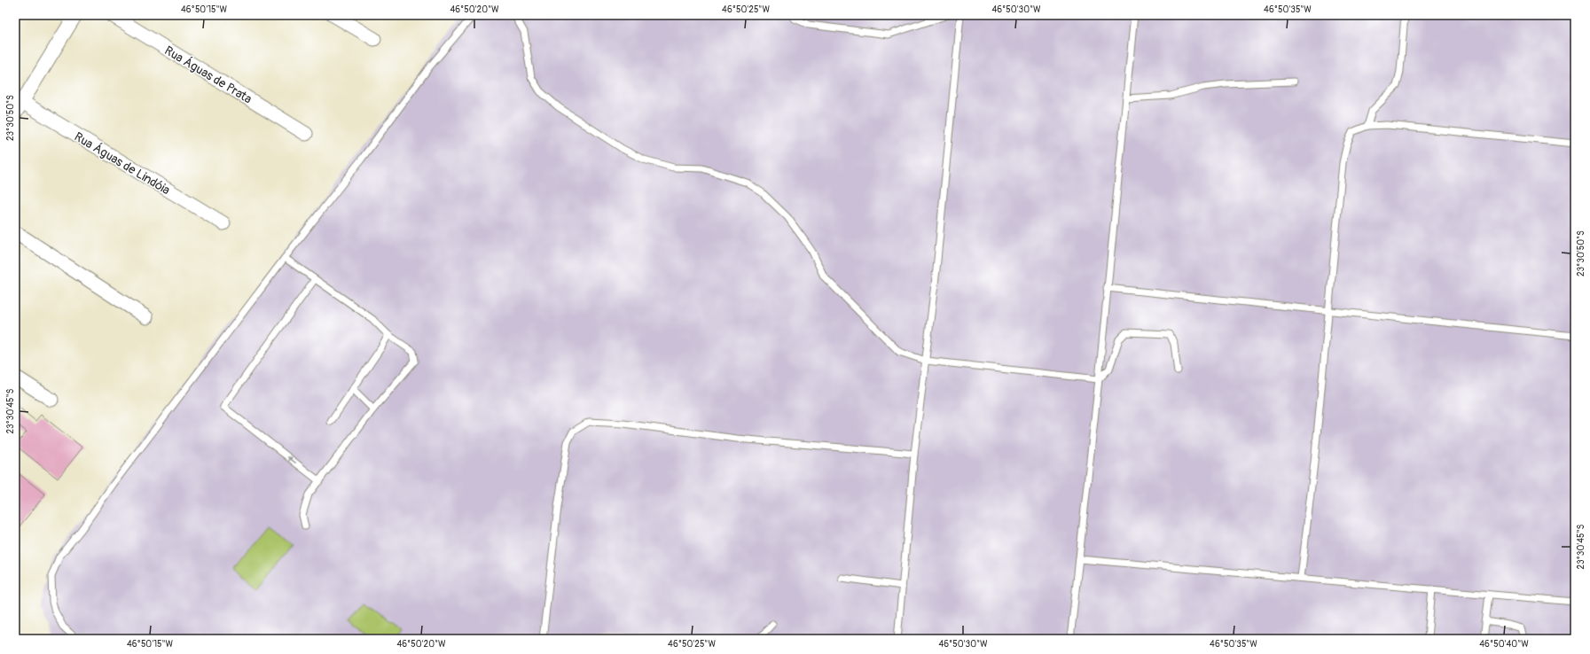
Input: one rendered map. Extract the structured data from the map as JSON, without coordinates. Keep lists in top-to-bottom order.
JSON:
{
  "streets": {
    "street": ["Rua Águas de Prata", "Rua Águas de Lindóia"]
  },
  "coordinates": [
    "46°50'15\"W",
    "46°50'20\"W",
    "46°50'25\"W",
    "46°50'30\"W",
    "46°50'35\"W",
    "23°30'50\"S",
    "23°30'45\"S",
    "46°50'40\"W"
  ]
}
